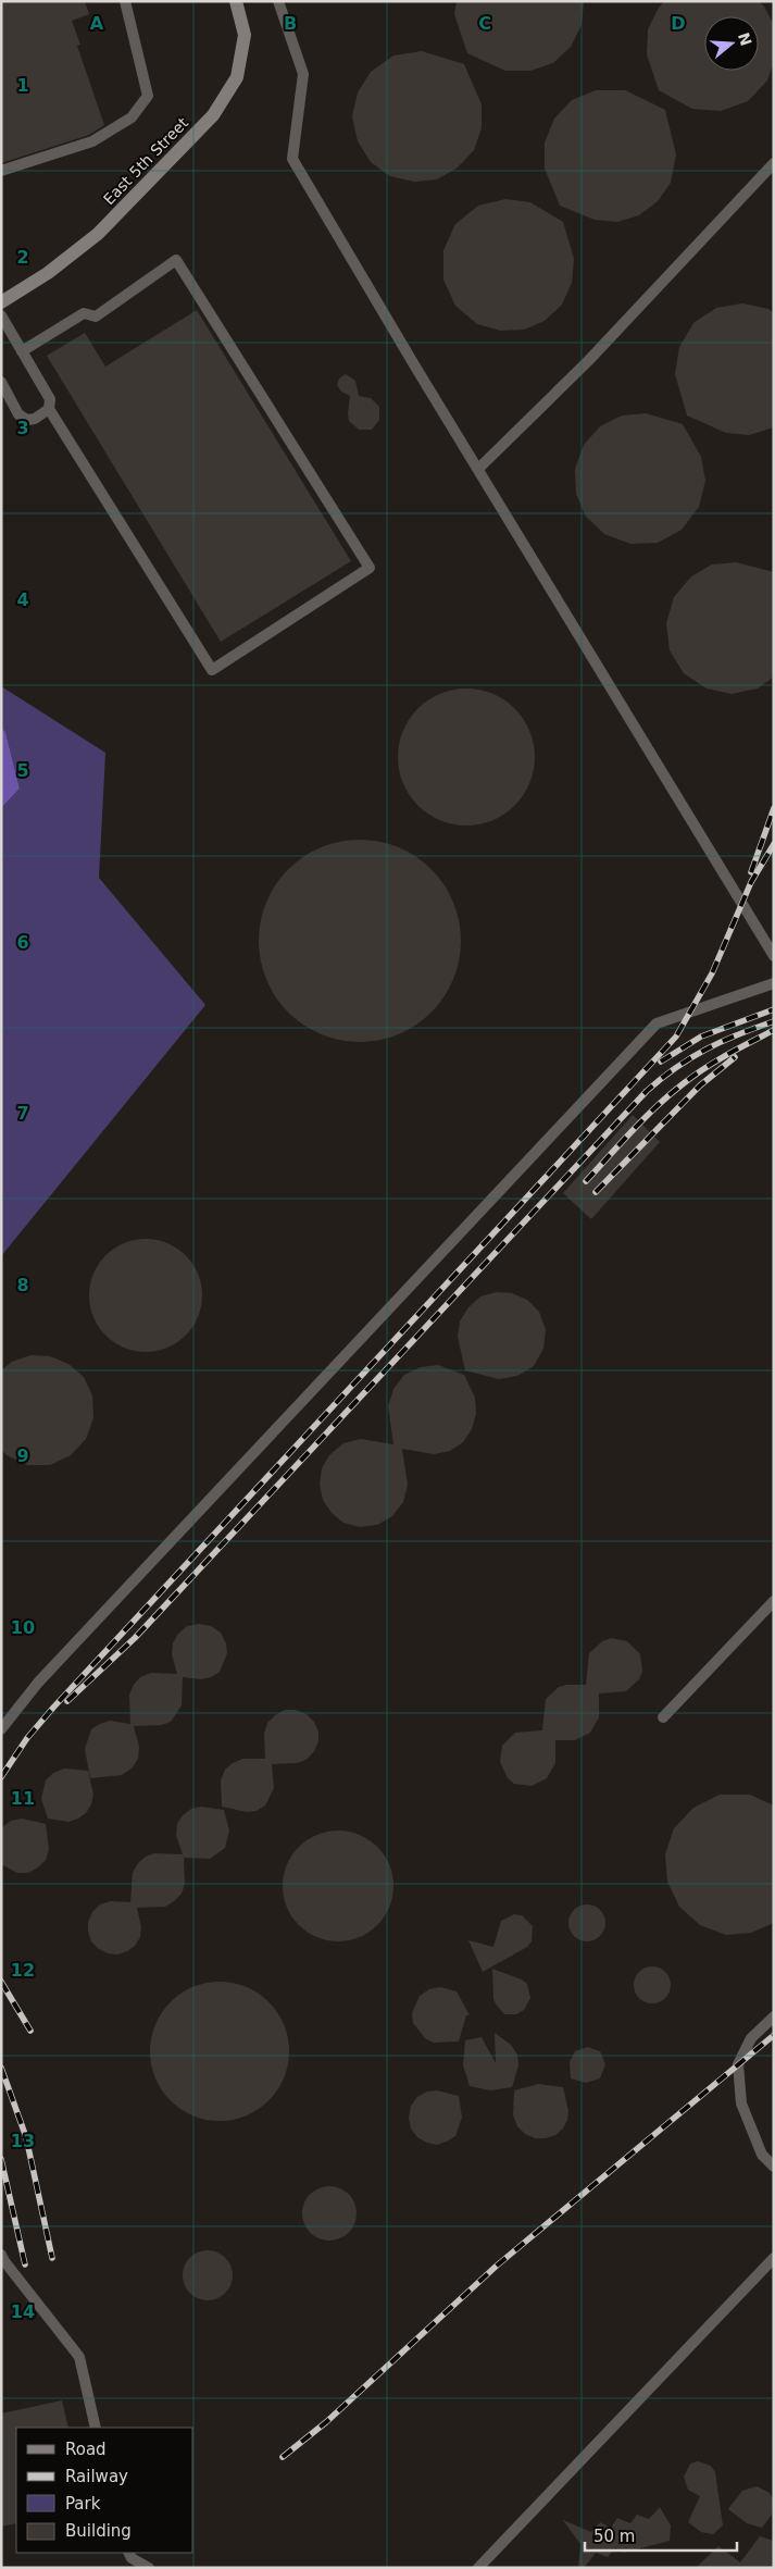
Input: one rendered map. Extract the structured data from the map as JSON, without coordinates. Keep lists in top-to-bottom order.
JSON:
{
  "streets": {
    "street": ["East 5th Street"]
  },
  "legend": [
    "Road",
    "Railway",
    "Park",
    "Building"
  ],
  "scale_bar": "50 m",
  "north": "right",
  "grid": {
    "columns": [
      "A",
      "B",
      "C",
      "D"
    ],
    "rows": [
      "1",
      "2",
      "3",
      "4",
      "5",
      "6",
      "7",
      "8",
      "9",
      "10",
      "11",
      "12",
      "13",
      "14"
    ]
  }
}
